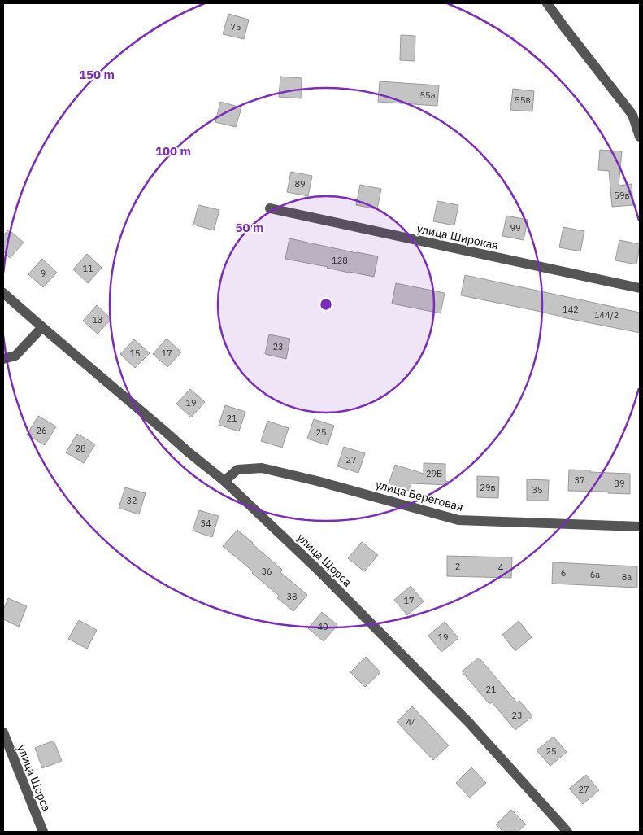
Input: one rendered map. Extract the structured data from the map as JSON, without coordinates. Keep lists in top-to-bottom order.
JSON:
{
  "streets": {
    "street": ["улица Широкая", "улица Береговая", "улица Щорса"]
  },
  "crossings": [
    ["улица Береговая", "улица Щорса"]
  ],
  "house_numbers": [
    "75",
    "55а",
    "55в",
    "89",
    "59в",
    "99",
    "128",
    "11",
    "9",
    "142",
    "144/2",
    "13",
    "23",
    "15",
    "17",
    "19",
    "21",
    "26",
    "25",
    "28",
    "27",
    "29Б",
    "37",
    "39",
    "29в",
    "35",
    "32",
    "34",
    "2",
    "4",
    "36",
    "6",
    "6а",
    "8а",
    "38",
    "17",
    "40",
    "19",
    "21",
    "23",
    "44",
    "25",
    "27"
  ],
  "rings": ["150 m", "100 m", "50 m"]
}
